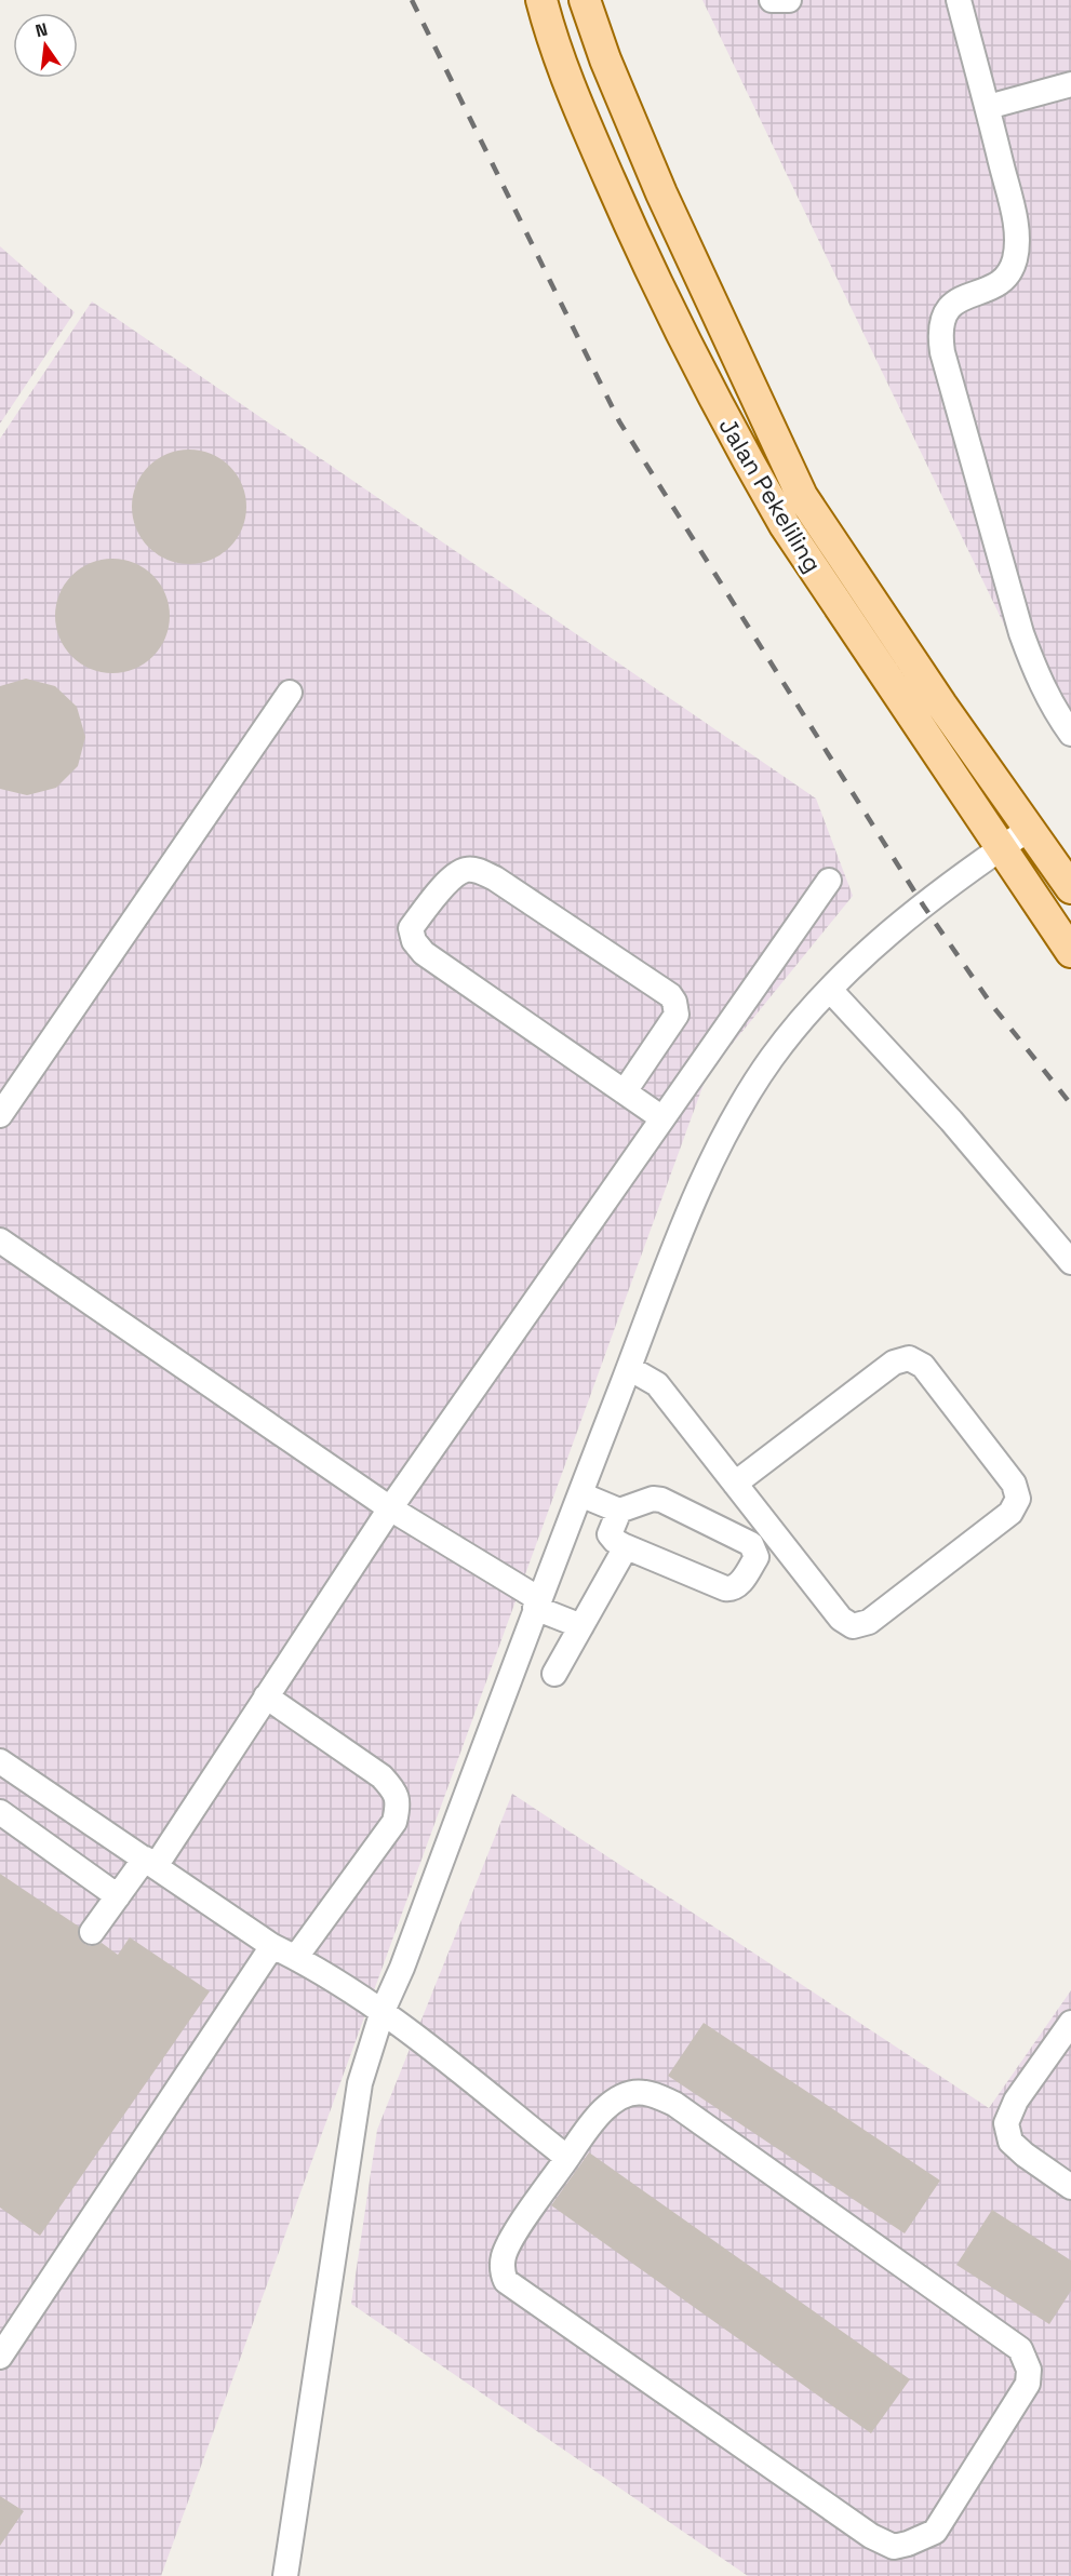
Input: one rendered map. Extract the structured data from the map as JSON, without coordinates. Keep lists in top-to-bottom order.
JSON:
{
  "streets": {
    "main road": ["Jalan Pekeliling"]
  },
  "north": "top"
}
